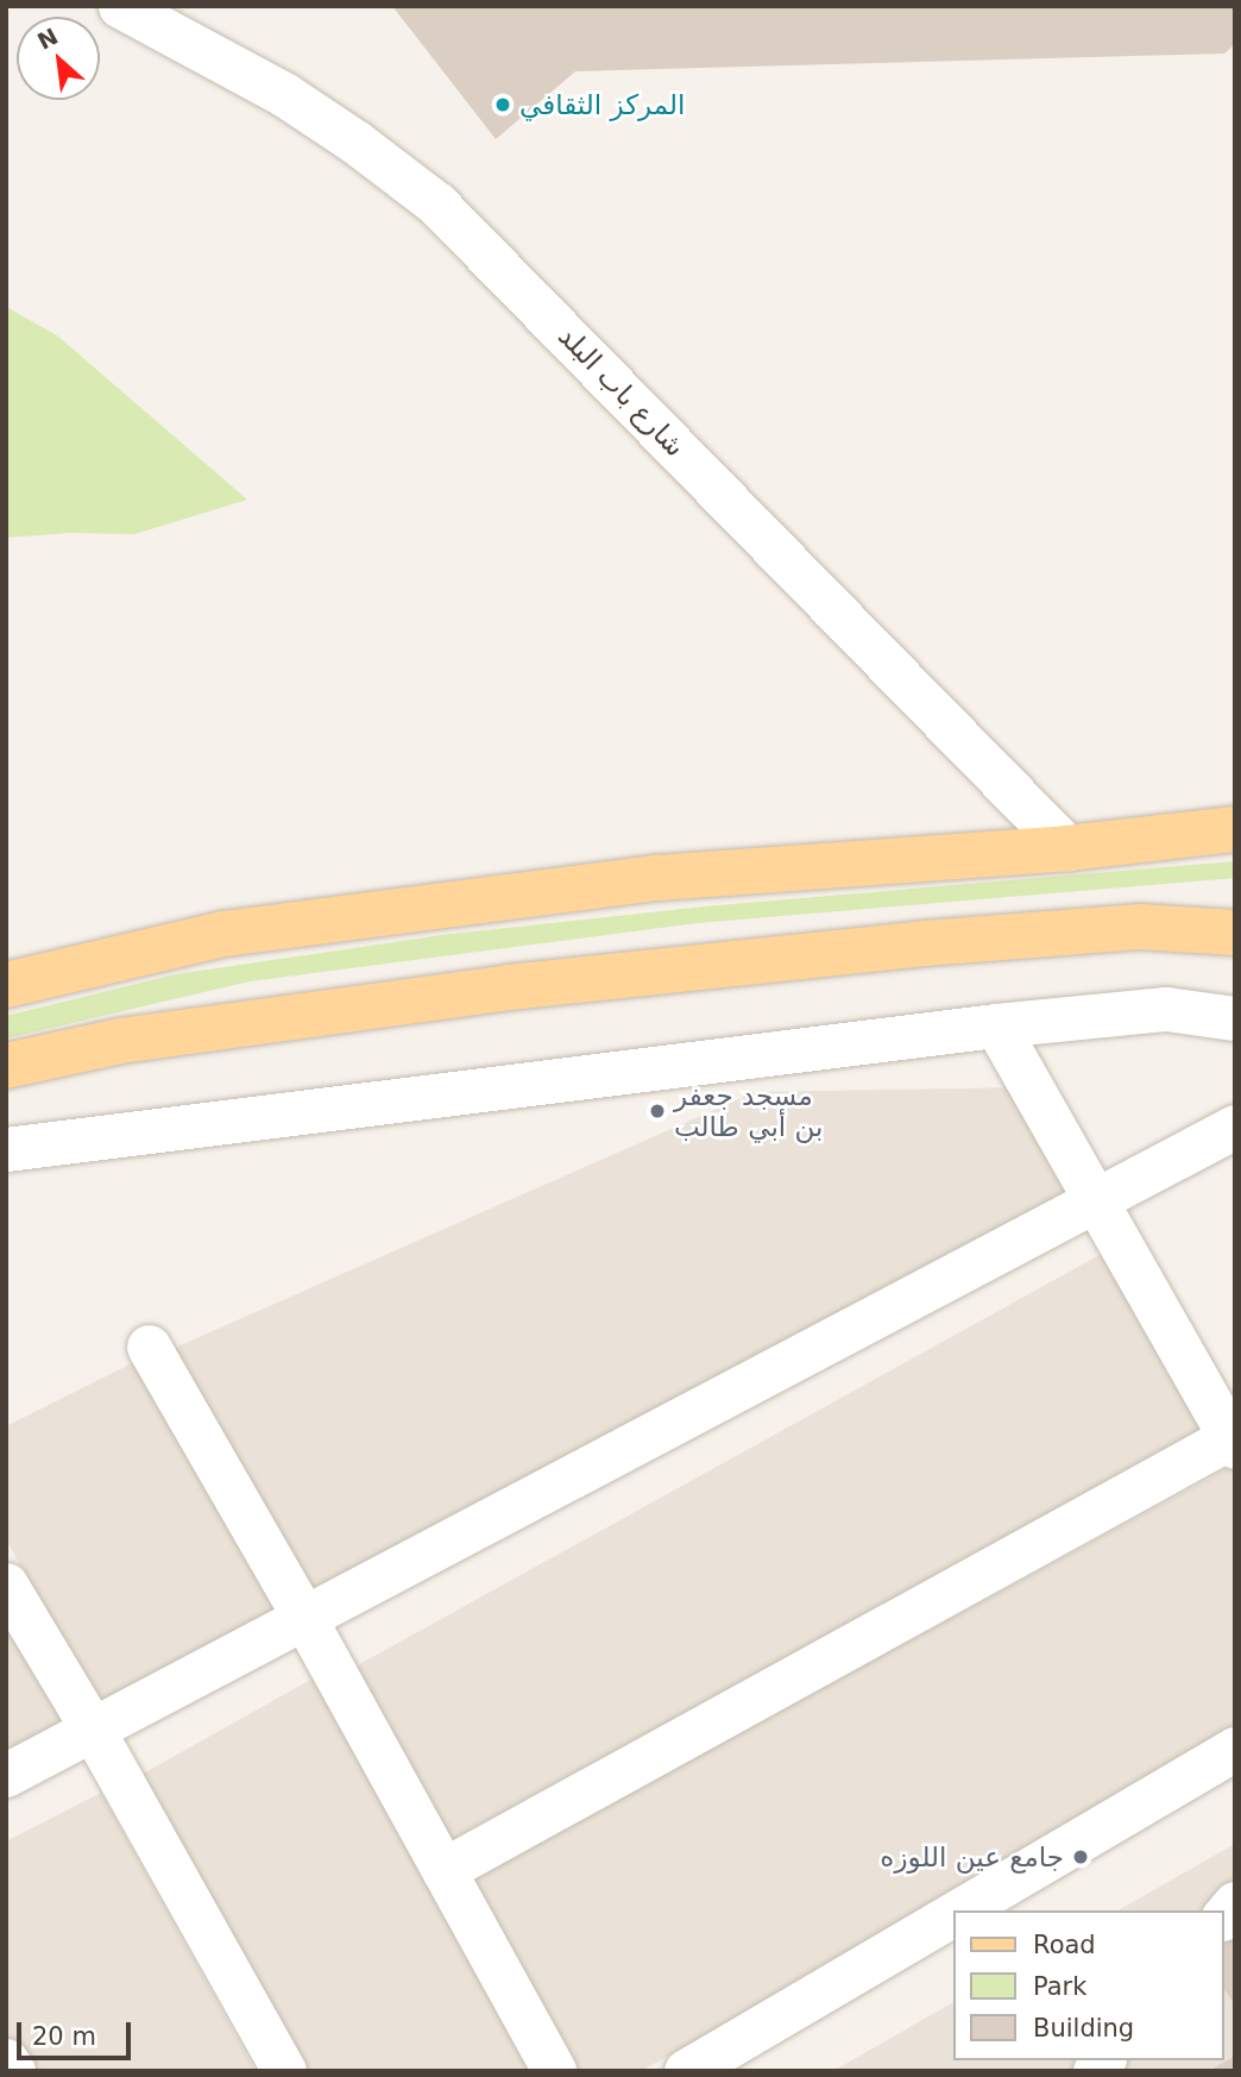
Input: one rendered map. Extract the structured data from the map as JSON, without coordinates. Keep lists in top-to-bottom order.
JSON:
{
  "streets": {
    "street": ["شارع باب البلد"]
  },
  "places": ["المركز الثقافي", "مسجد جعفر بن أبي طالب", "جامع عين اللوزه"],
  "legend": ["Road", "Park", "Building"],
  "scale_bar": "20 m",
  "north": "top left"
}
